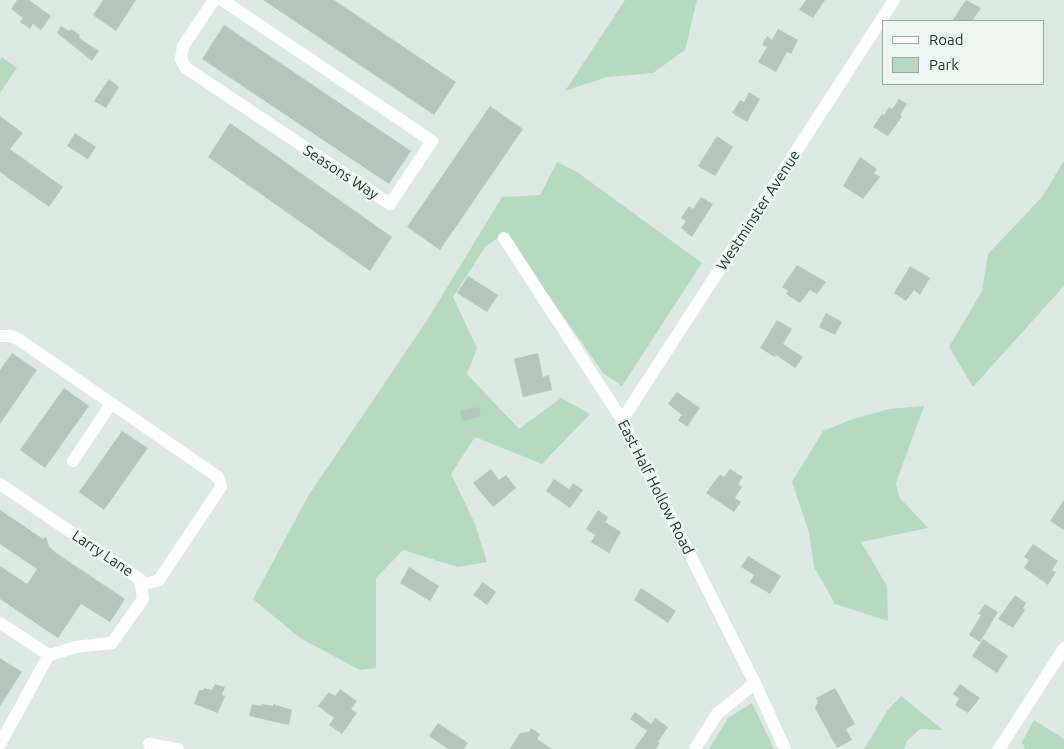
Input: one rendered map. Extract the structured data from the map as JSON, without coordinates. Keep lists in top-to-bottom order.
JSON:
{
  "streets": {
    "street": [
      "Seasons Way",
      "Westminster Avenue",
      "East Half Hollow Road",
      "Larry Lane"
    ]
  },
  "crossings": [
    ["Westminster Avenue", "East Half Hollow Road"]
  ],
  "legend": ["Road", "Park"]
}
